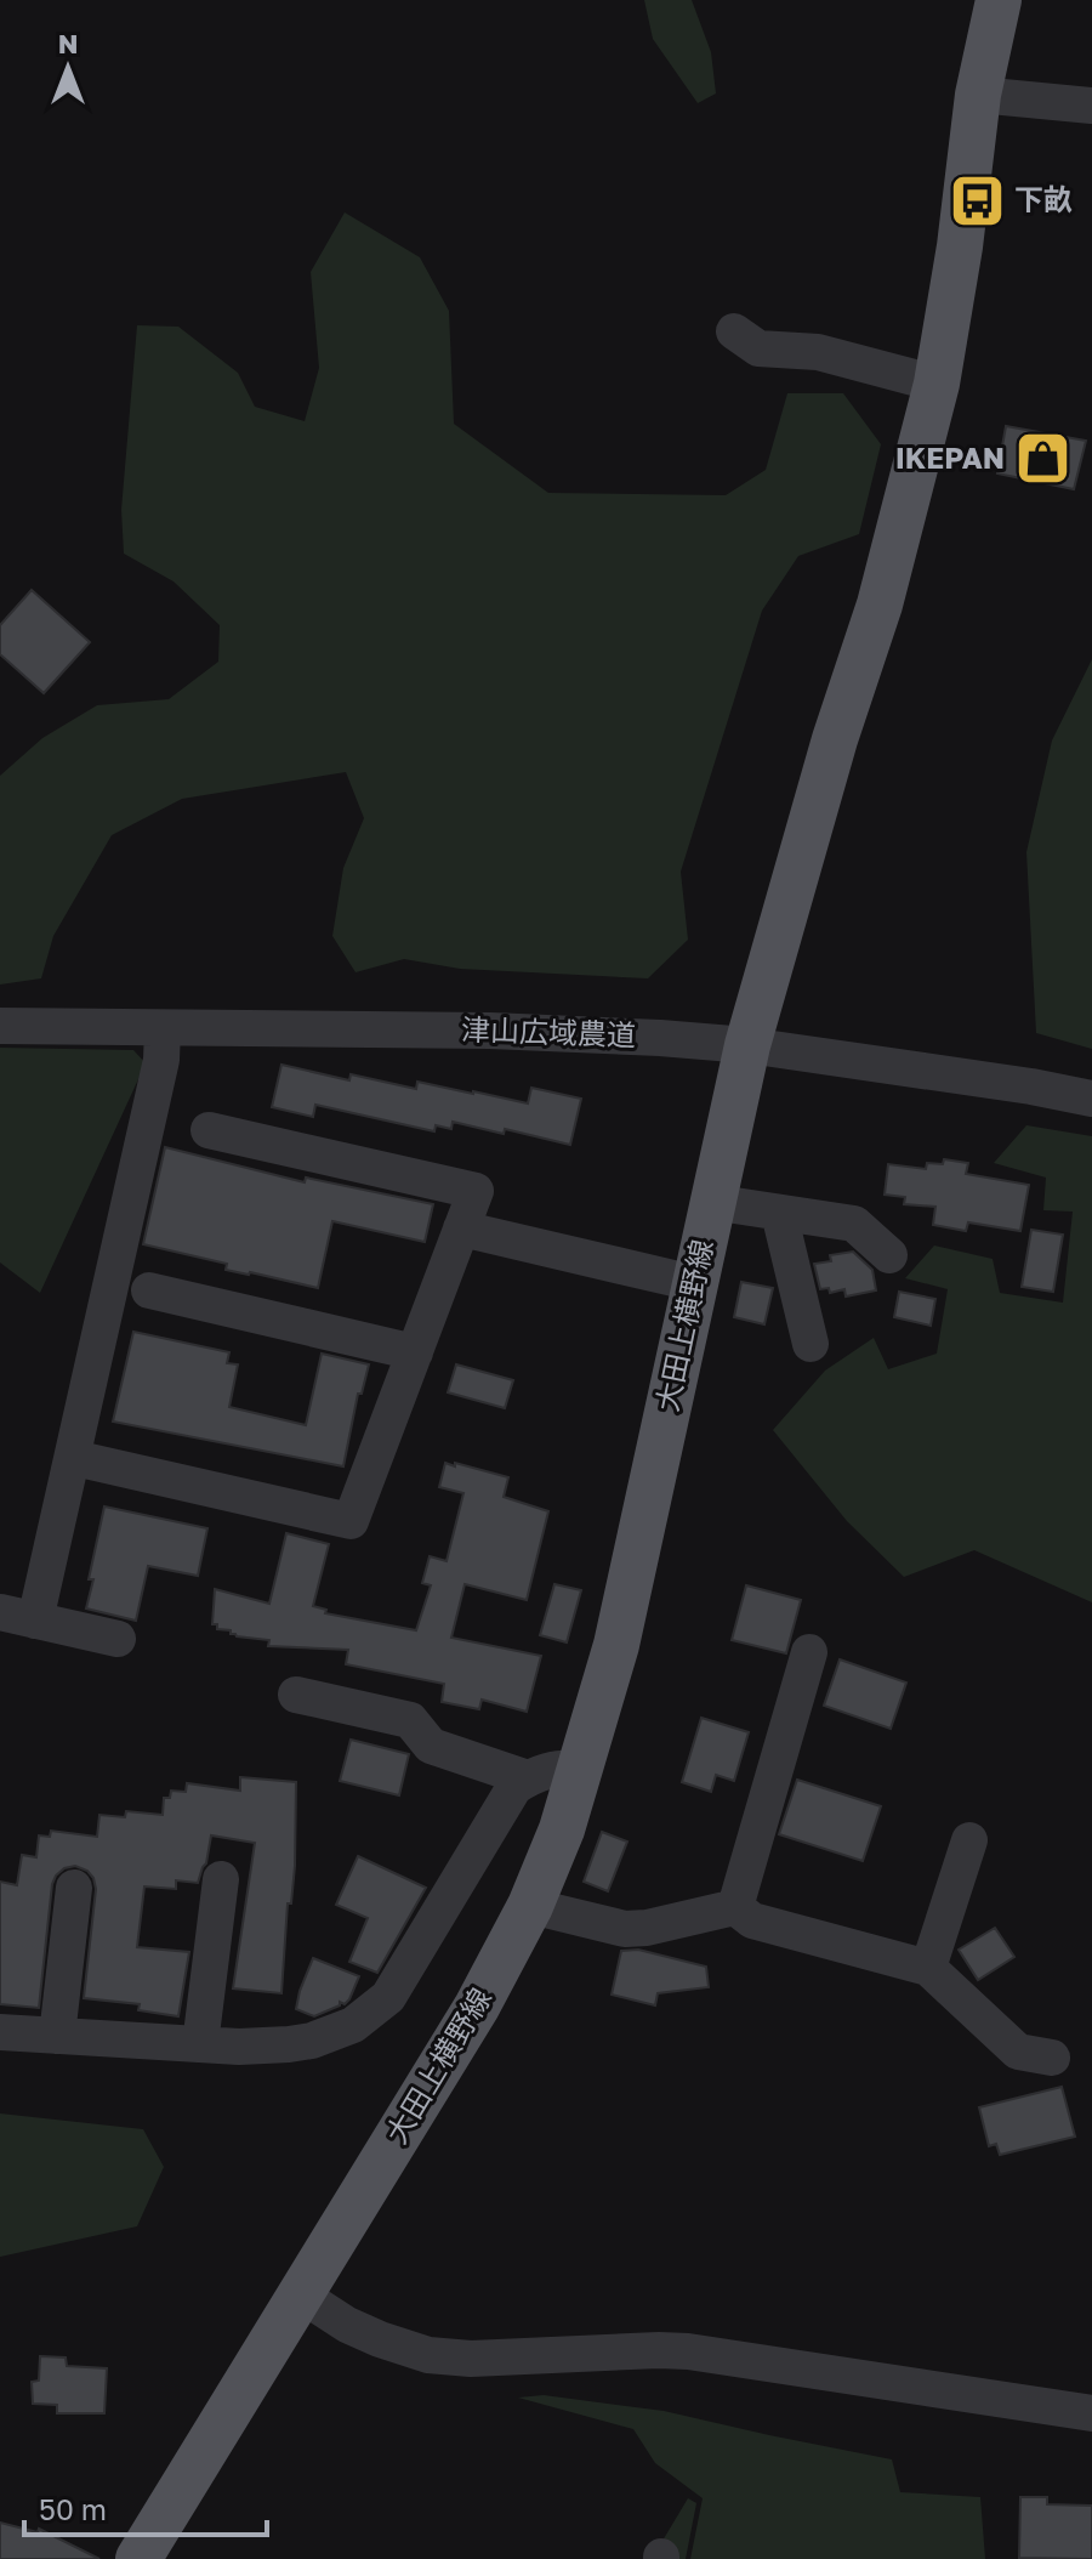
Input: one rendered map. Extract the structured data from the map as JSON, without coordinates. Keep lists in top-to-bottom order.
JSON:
{
  "streets": {
    "main road": ["大田上横野線"],
    "street": ["津山広域農道"]
  },
  "crossings": [
    ["津山広域農道", "大田上横野線"]
  ],
  "places": {
    "bus stop": ["下畝"],
    "shop": ["IKEPAN"]
  },
  "scale_bar": "50 m",
  "north": "top"
}
